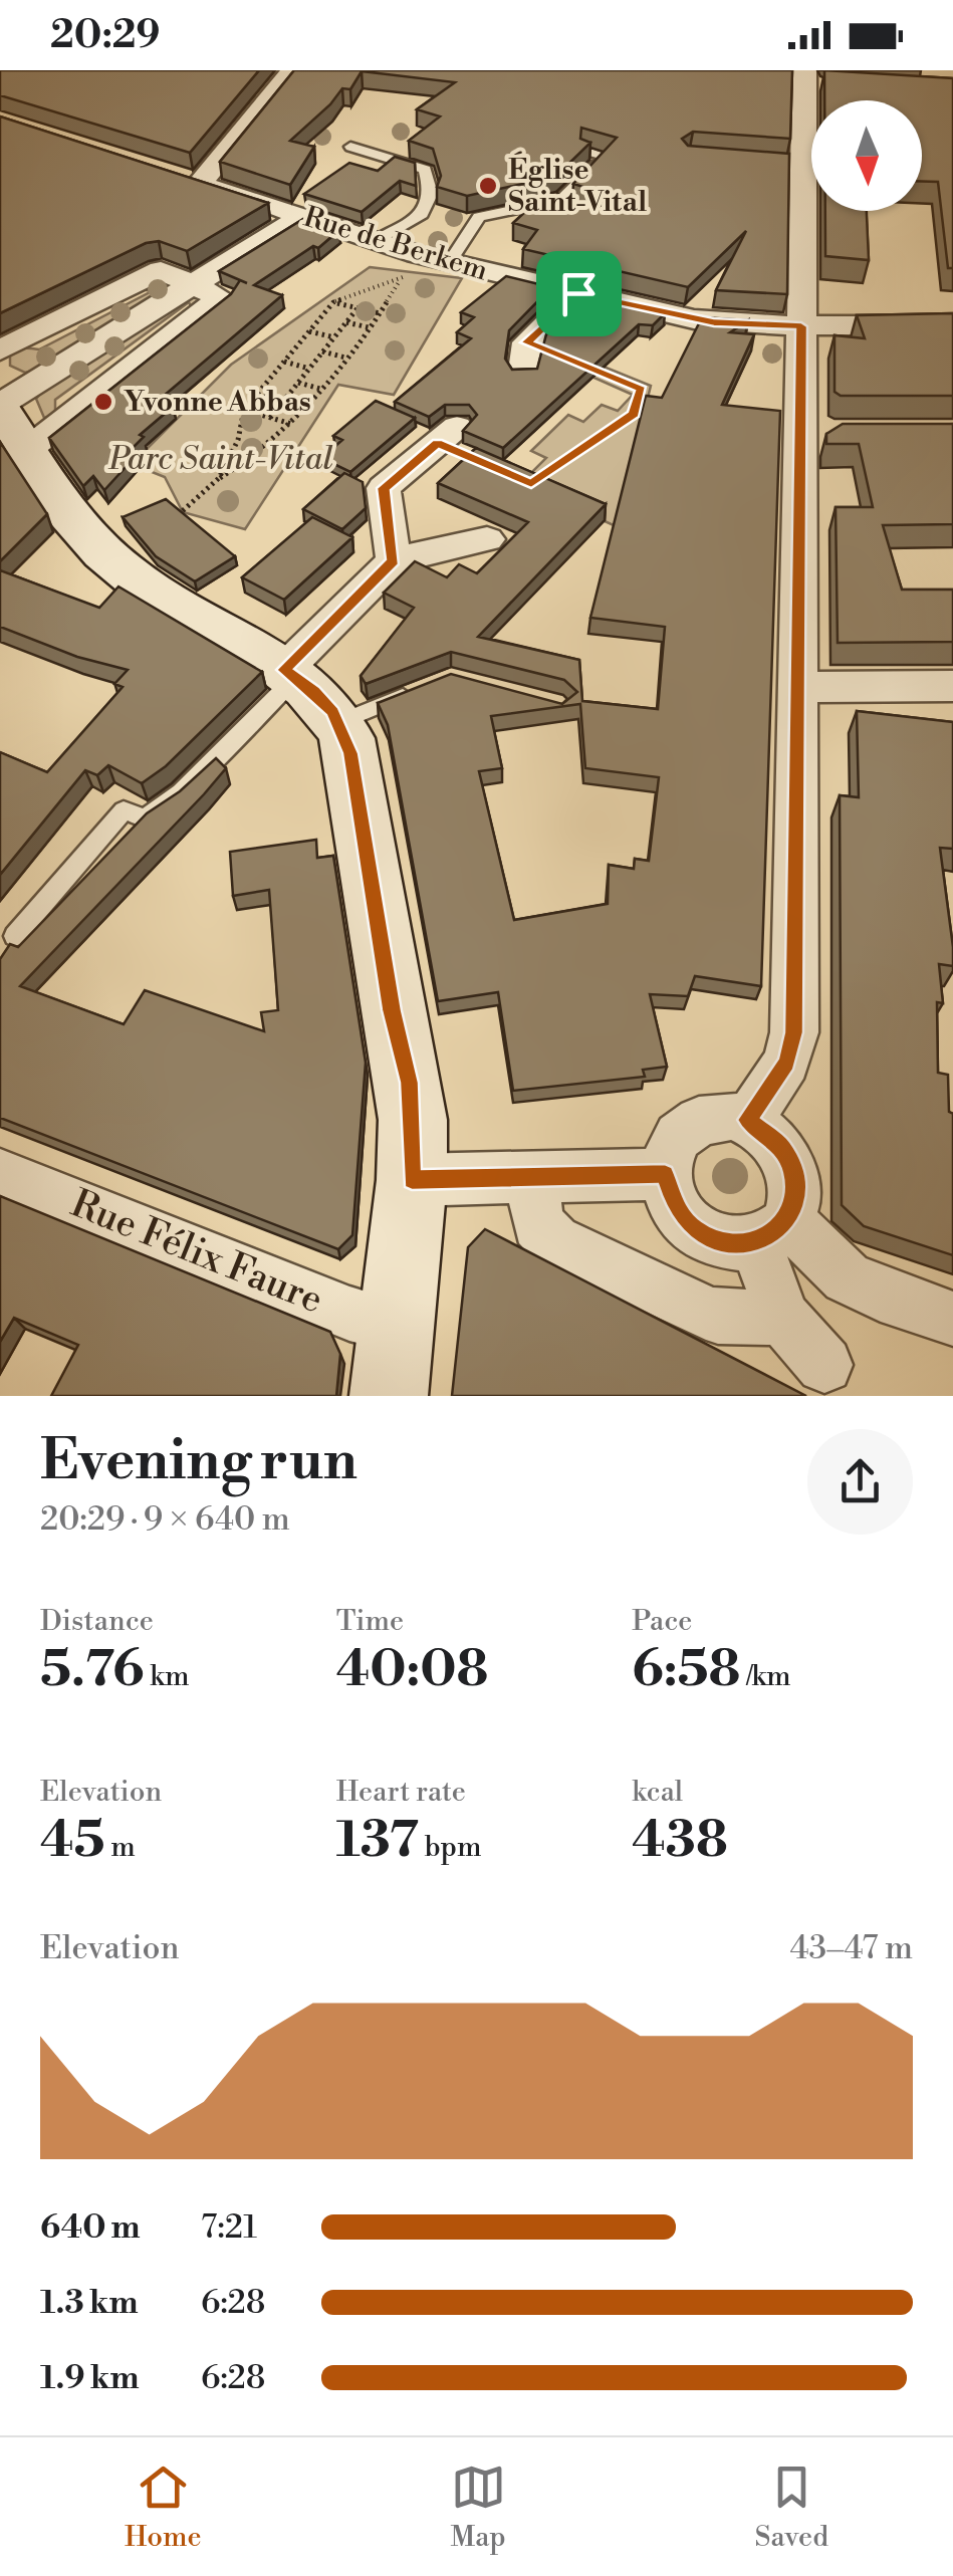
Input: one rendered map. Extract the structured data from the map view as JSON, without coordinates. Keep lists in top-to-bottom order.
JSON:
{
  "streets": {
    "street": ["Rue de Berkem", "Rue Félix Faure"]
  },
  "parks": ["Parc Saint-Vital"],
  "places": ["Église Saint-Vital", "Yvonne Abbas"],
  "north": "bottom",
  "page": {
    "status": "20:29",
    "heading": ["Evening run", "20:29 · 9 × 640 m"],
    "stats": [
      ["Distance", "5.76 km"],
      ["Time", "40:08"],
      ["Pace", "6:58 /km"],
      ["Elevation", "45 m"],
      ["Heart rate", "137 bpm"],
      ["kcal", "438"]
    ],
    "chart": ["Elevation", "43–47 m"],
    "list": [
      {
        "name": "640 m",
        "note": "7:21"
      },
      {
        "name": "1.3 km",
        "note": "6:28"
      },
      {
        "name": "1.9 km",
        "note": "6:28"
      }
    ],
    "tabs": ["Home", "Map", "Saved"]
  }
}
